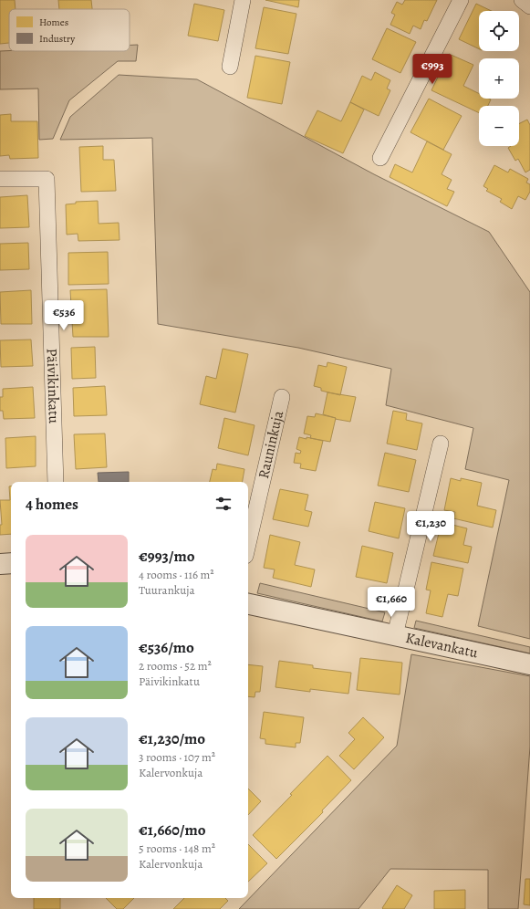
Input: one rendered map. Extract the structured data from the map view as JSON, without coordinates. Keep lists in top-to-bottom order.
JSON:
{
  "streets": {
    "street": ["Päivikinkatu", "Rauninkuja", "Kalevankatu"]
  },
  "legend": ["Homes", "Industry"],
  "page": {
    "map_buttons": ["+", "−"],
    "price": [
      "€993",
      "€536",
      "€1,230",
      "€1,660"
    ],
    "heading": "4 homes",
    "list": [
      {
        "name": "€993/mo",
        "note": "4 rooms · 116 m² · Tuurankuja"
      },
      {
        "name": "€536/mo",
        "note": "2 rooms · 52 m² · Päivikinkatu"
      },
      {
        "name": "€1,230/mo",
        "note": "3 rooms · 107 m² · Kalervonkuja"
      },
      {
        "name": "€1,660/mo",
        "note": "5 rooms · 148 m² · Kalervonkuja"
      }
    ]
  }
}
